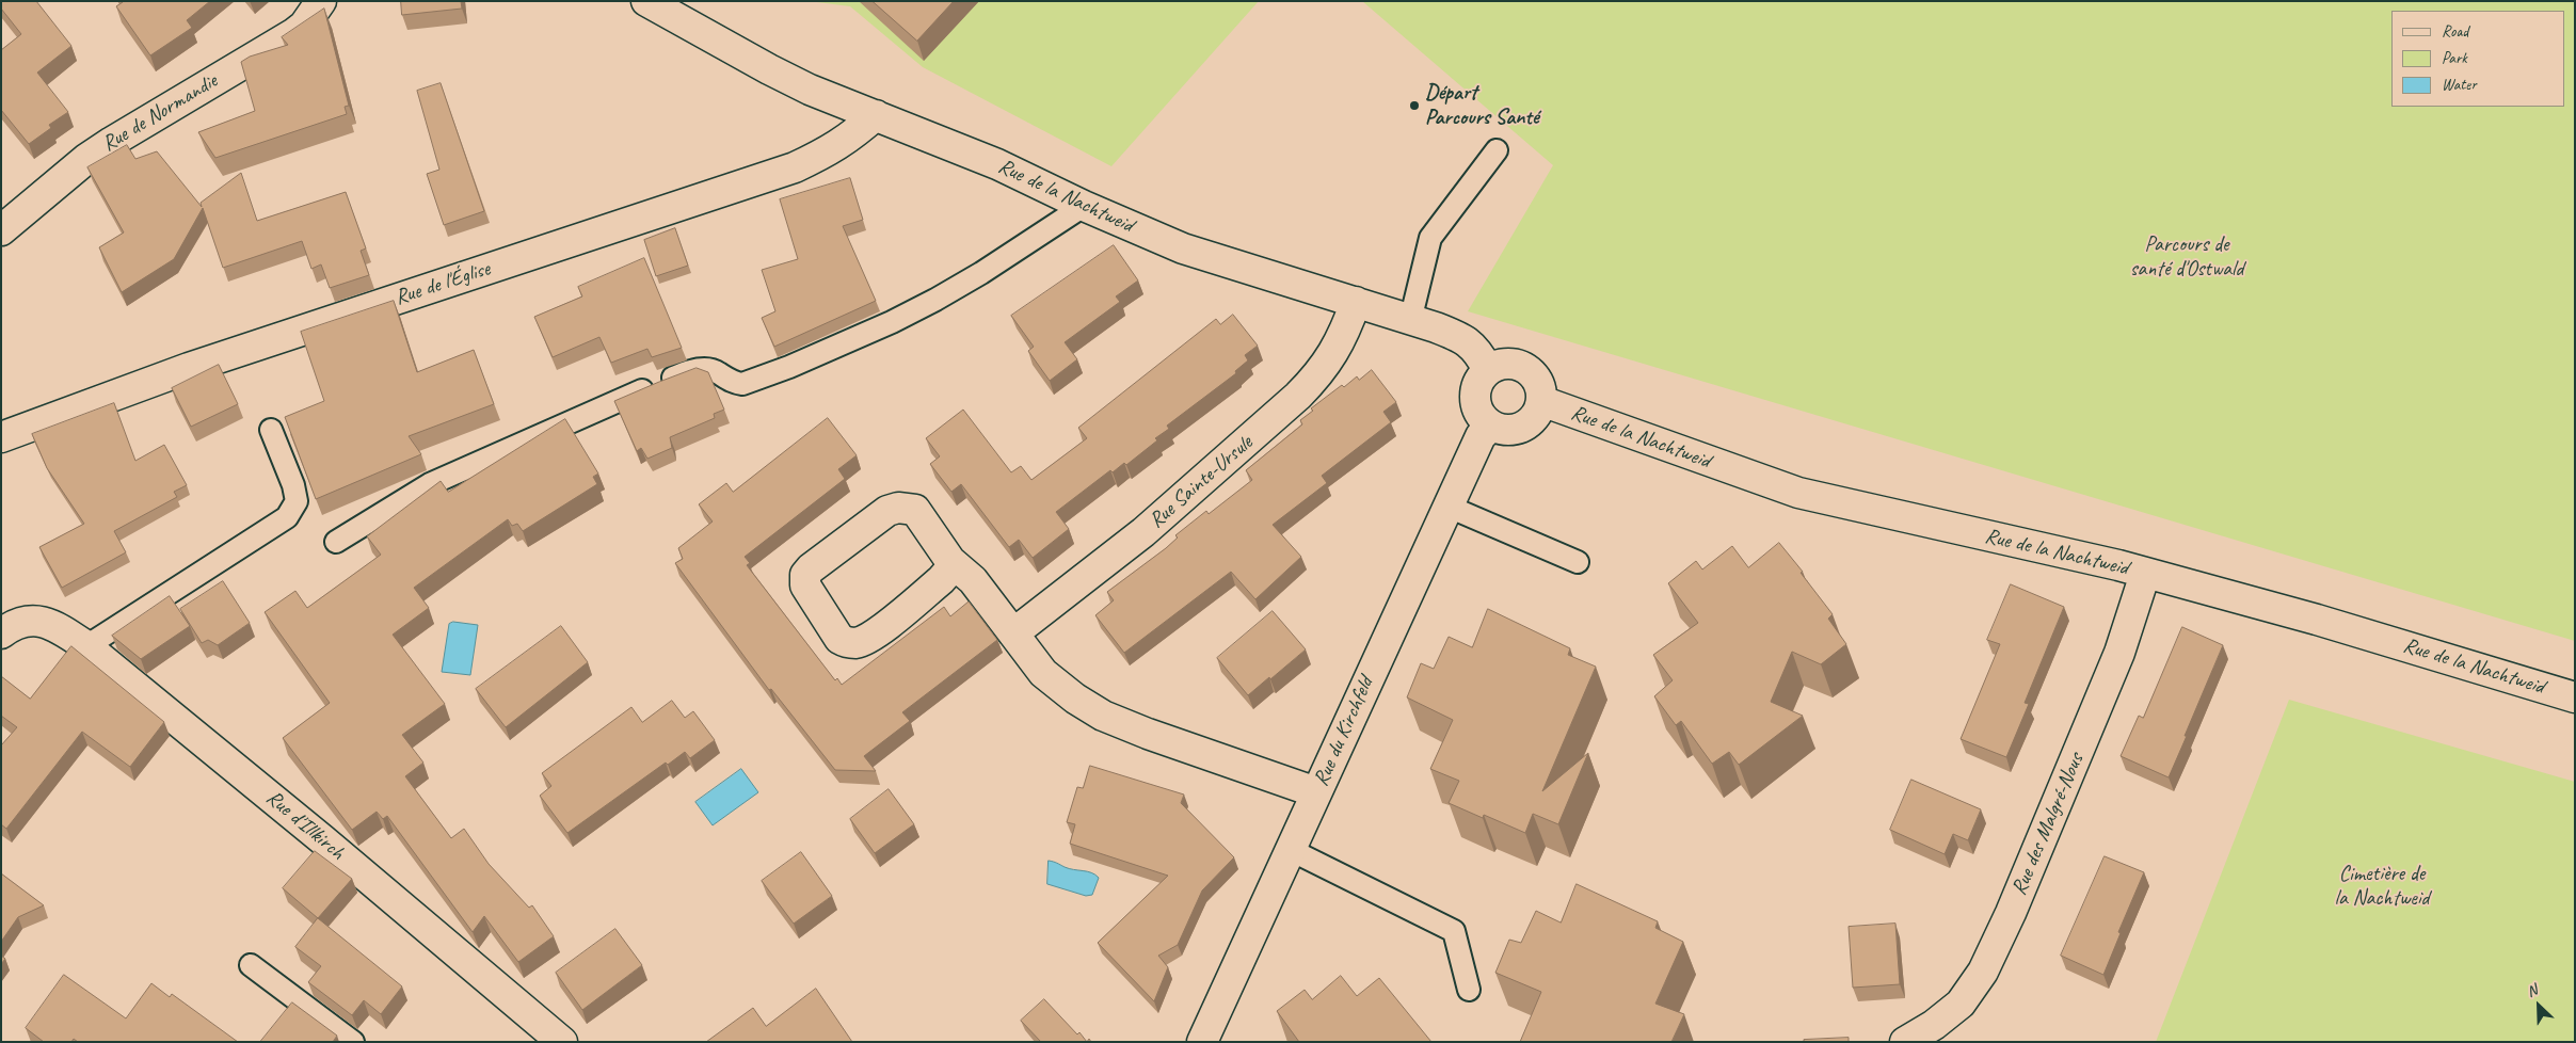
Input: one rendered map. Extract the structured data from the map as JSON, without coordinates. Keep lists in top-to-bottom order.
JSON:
{
  "streets": {
    "street": [
      "Rue de Normandie",
      "Rue de la Nachtweid",
      "Rue de l'Église",
      "Rue Sainte-Ursule",
      "Rue du Kirchfeld",
      "Rue des Malgré-Nous",
      "Rue d'Illkirch"
    ]
  },
  "crossings": [
    ["Rue de la Nachtweid", "Rue de l'Église"],
    ["Rue de la Nachtweid", "Rue Sainte-Ursule"],
    ["Rue de la Nachtweid", "Rue du Kirchfeld"],
    ["Rue de la Nachtweid", "Rue des Malgré-Nous"]
  ],
  "parks": ["Parcours de santé d'Ostwald", "Cimetière de la Nachtweid"],
  "places": ["Départ Parcours Santé"],
  "legend": ["Road", "Park", "Water"],
  "north": "top left"
}
